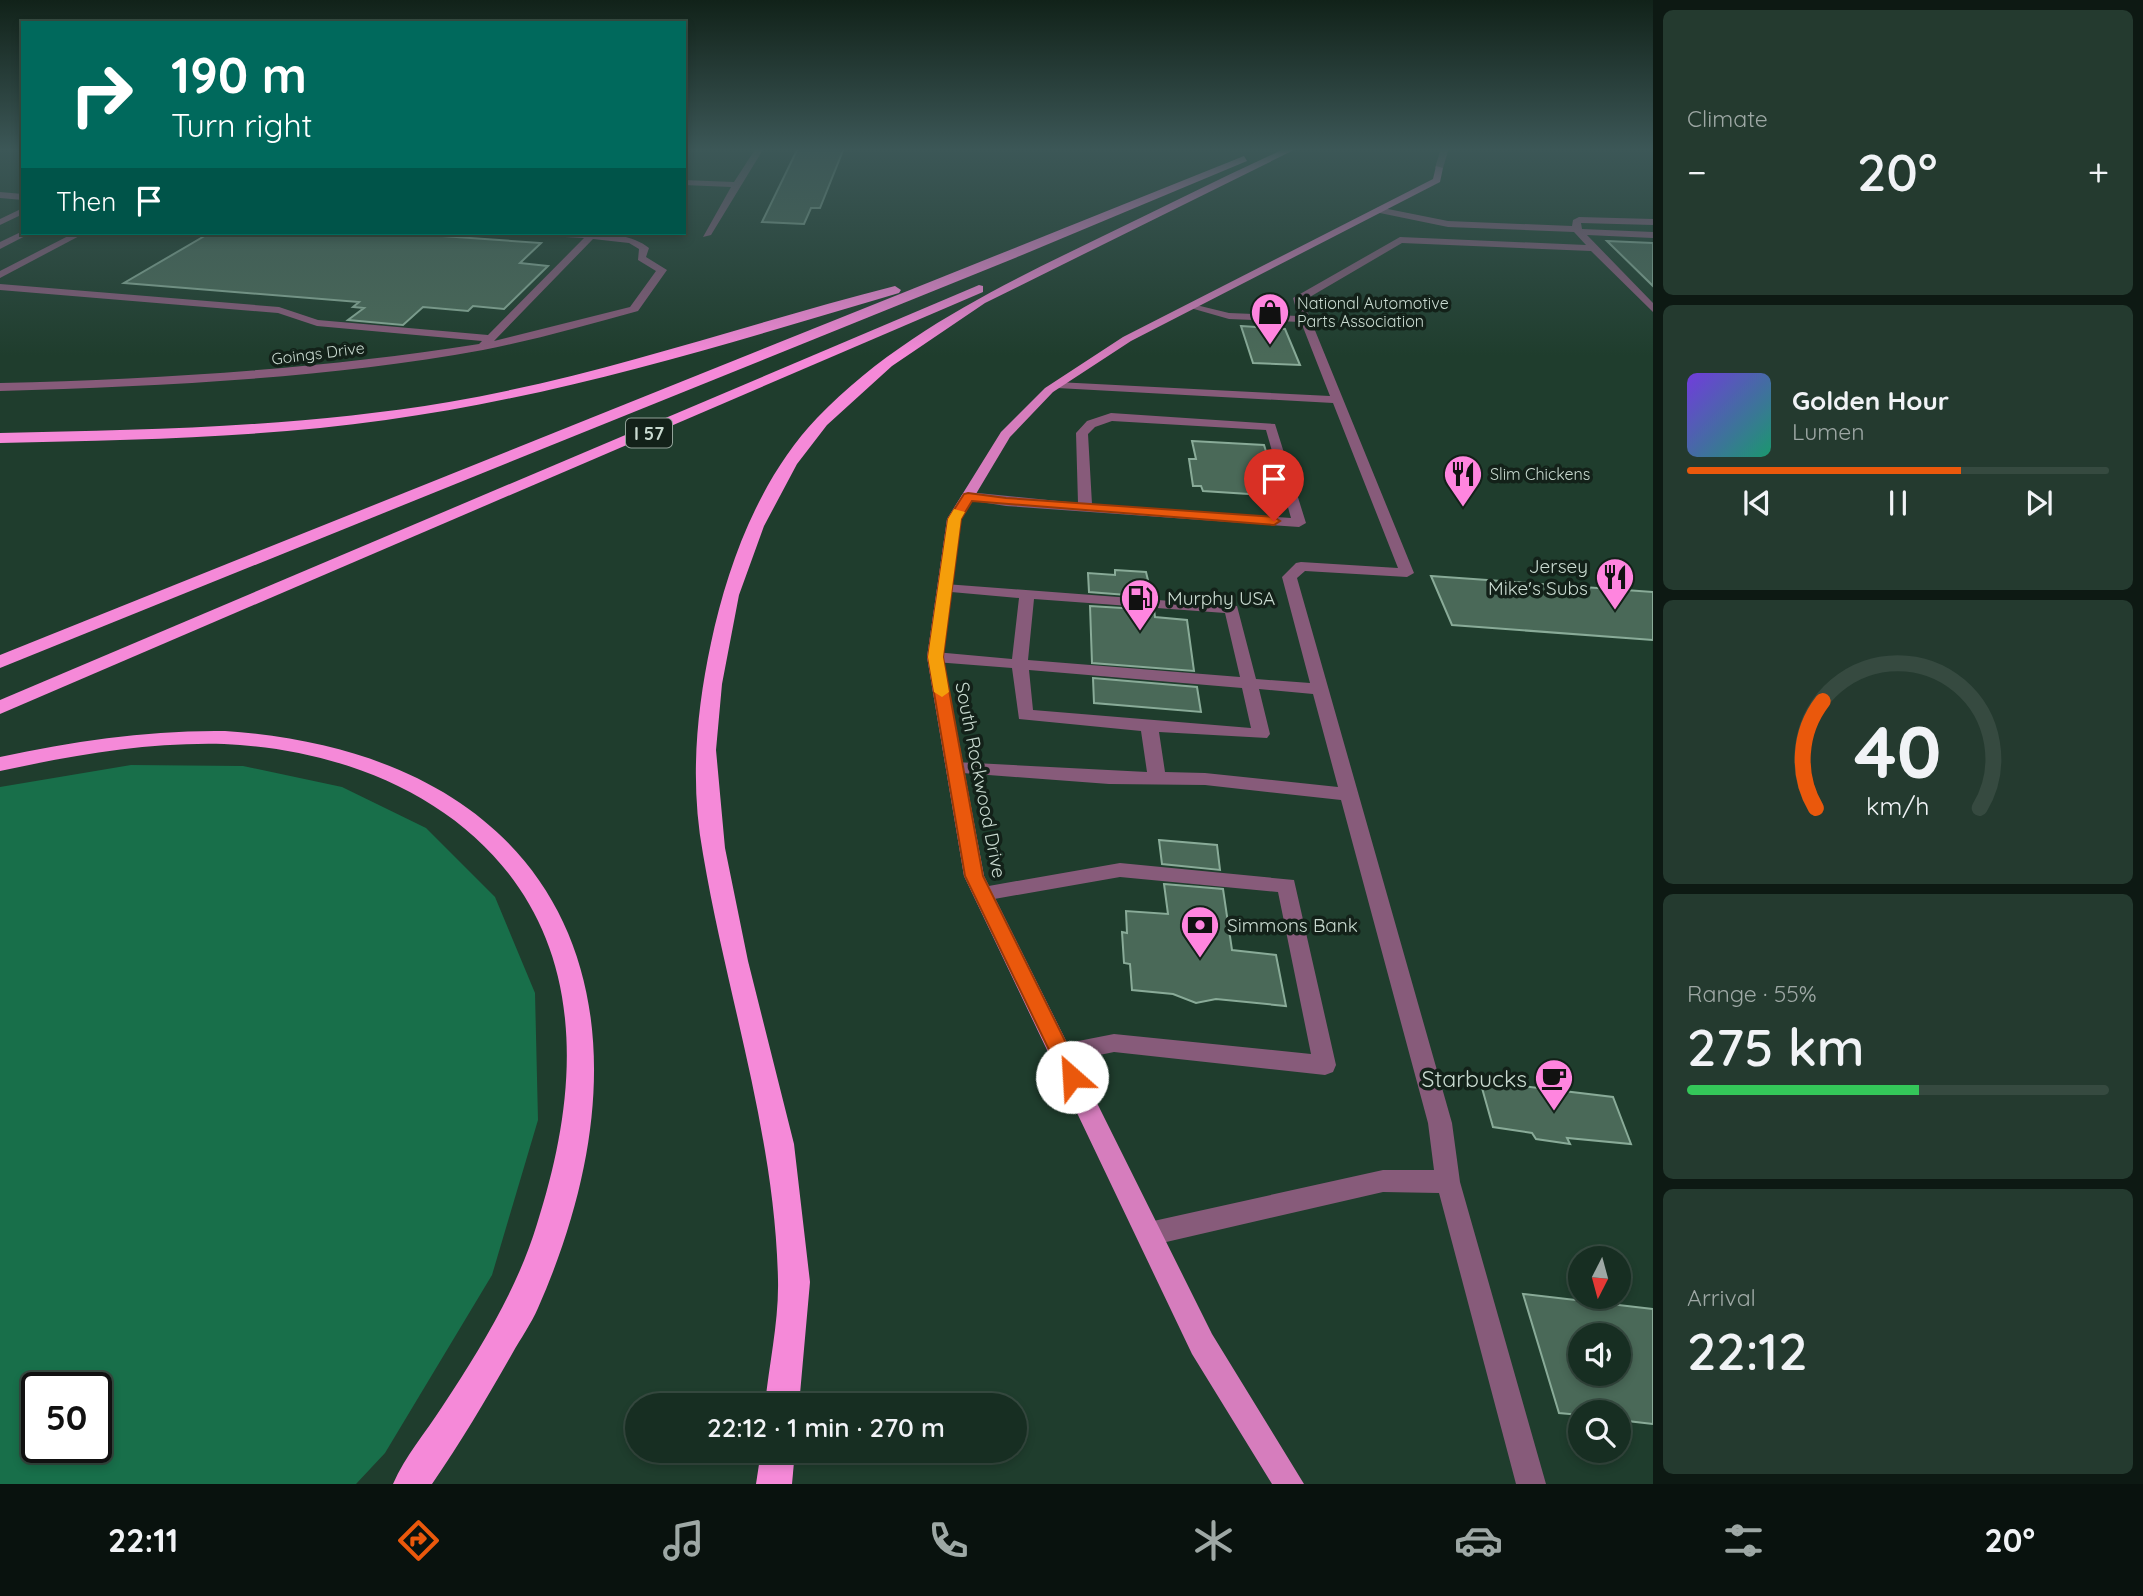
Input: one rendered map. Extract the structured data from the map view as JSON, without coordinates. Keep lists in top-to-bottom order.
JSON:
{
  "streets": {
    "highway": ["I 57"],
    "main road": ["South Rockwood Drive"],
    "street": ["Goings Drive"]
  },
  "places": {
    "shop": ["National Automotive Parts Association"],
    "restaurant": ["Slim Chickens", "Jersey Mike's Subs"],
    "fuel station": ["Murphy USA"],
    "bank": ["Simmons Bank"],
    "cafe": ["Starbucks"]
  },
  "north": "bottom",
  "page": {
    "tile": [
      "Climate",
      ["Range · 55%", "275 km"],
      ["Arrival", "22:12"]
    ],
    "turn": ["190 m", "Turn right"],
    "heat": ["−", "20°", "+"],
    "then": "Then",
    "song": ["Golden Hour", "Lumen"],
    "limit": "50",
    "trip": "22:12 · 1 min · 270 m",
    "tabs": ["22:11", "20°"],
    "gauge": ["40", "km/h"]
  }
}
